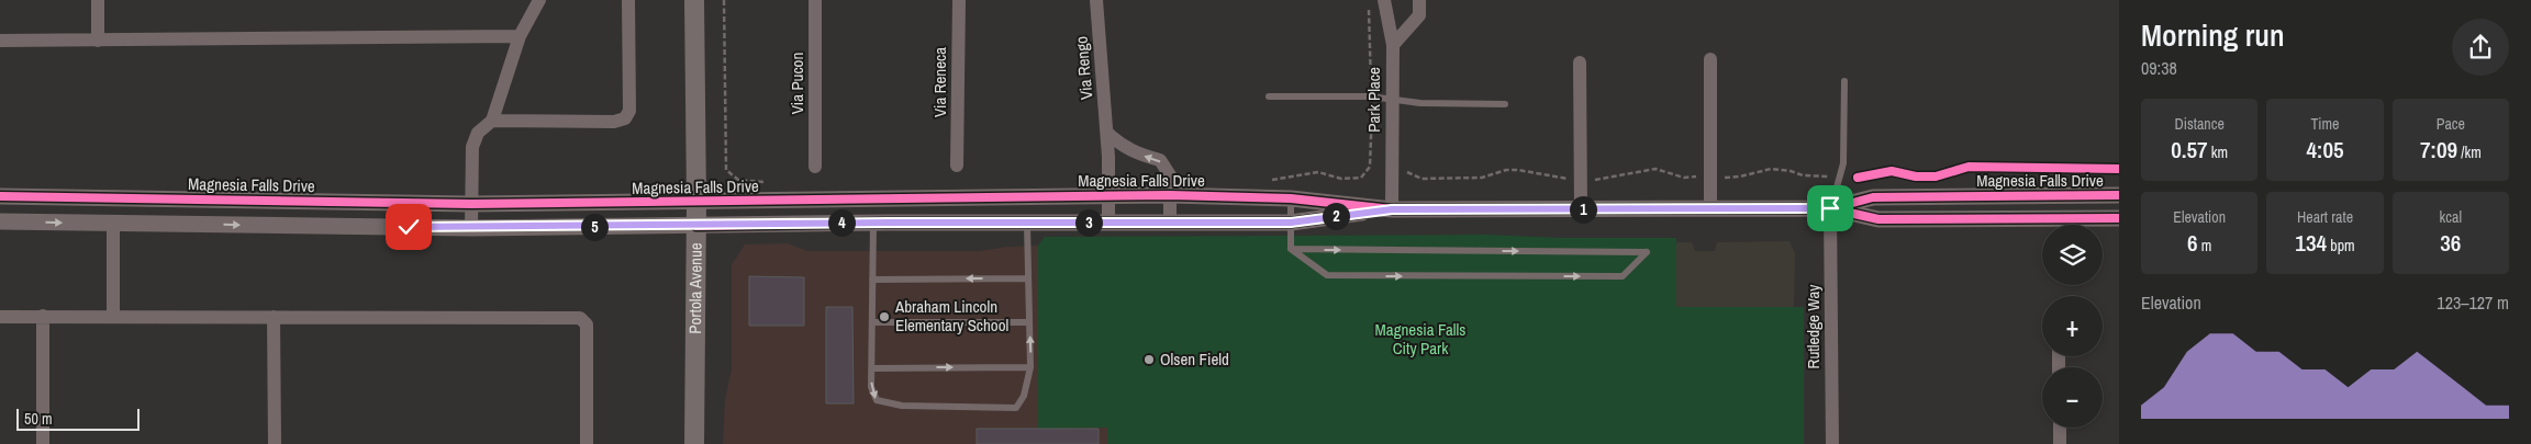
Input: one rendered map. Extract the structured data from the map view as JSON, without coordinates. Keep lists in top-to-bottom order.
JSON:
{
  "streets": {
    "main road": ["Portola Avenue"],
    "street": [
      "Via Rengo",
      "Via Reneca",
      "Via Pucon",
      "Park Place",
      "Magnesia Falls Drive",
      "Rutledge Way"
    ]
  },
  "crossings": [
    ["Via Rengo", "Magnesia Falls Drive"],
    ["Park Place", "Magnesia Falls Drive"],
    ["Magnesia Falls Drive", "Portola Avenue"],
    ["Magnesia Falls Drive", "Rutledge Way"]
  ],
  "parks": ["Magnesia Falls City Park"],
  "places": ["Abraham Lincoln Elementary School", "Olsen Field"],
  "scale_bar": "50 m",
  "page": {
    "heading": ["Morning run", "09:38"],
    "stats": [
      ["Distance", "0.57 km"],
      ["Time", "4:05"],
      ["Pace", "7:09 /km"],
      ["Elevation", "6 m"],
      ["Heart rate", "134 bpm"],
      ["kcal", "36"]
    ],
    "pins": [
      "1",
      "2",
      "3",
      "4",
      "5"
    ],
    "map_buttons": ["+", "−"],
    "chart": ["Elevation", "123–127 m"],
    "scale": "50 m"
  }
}
